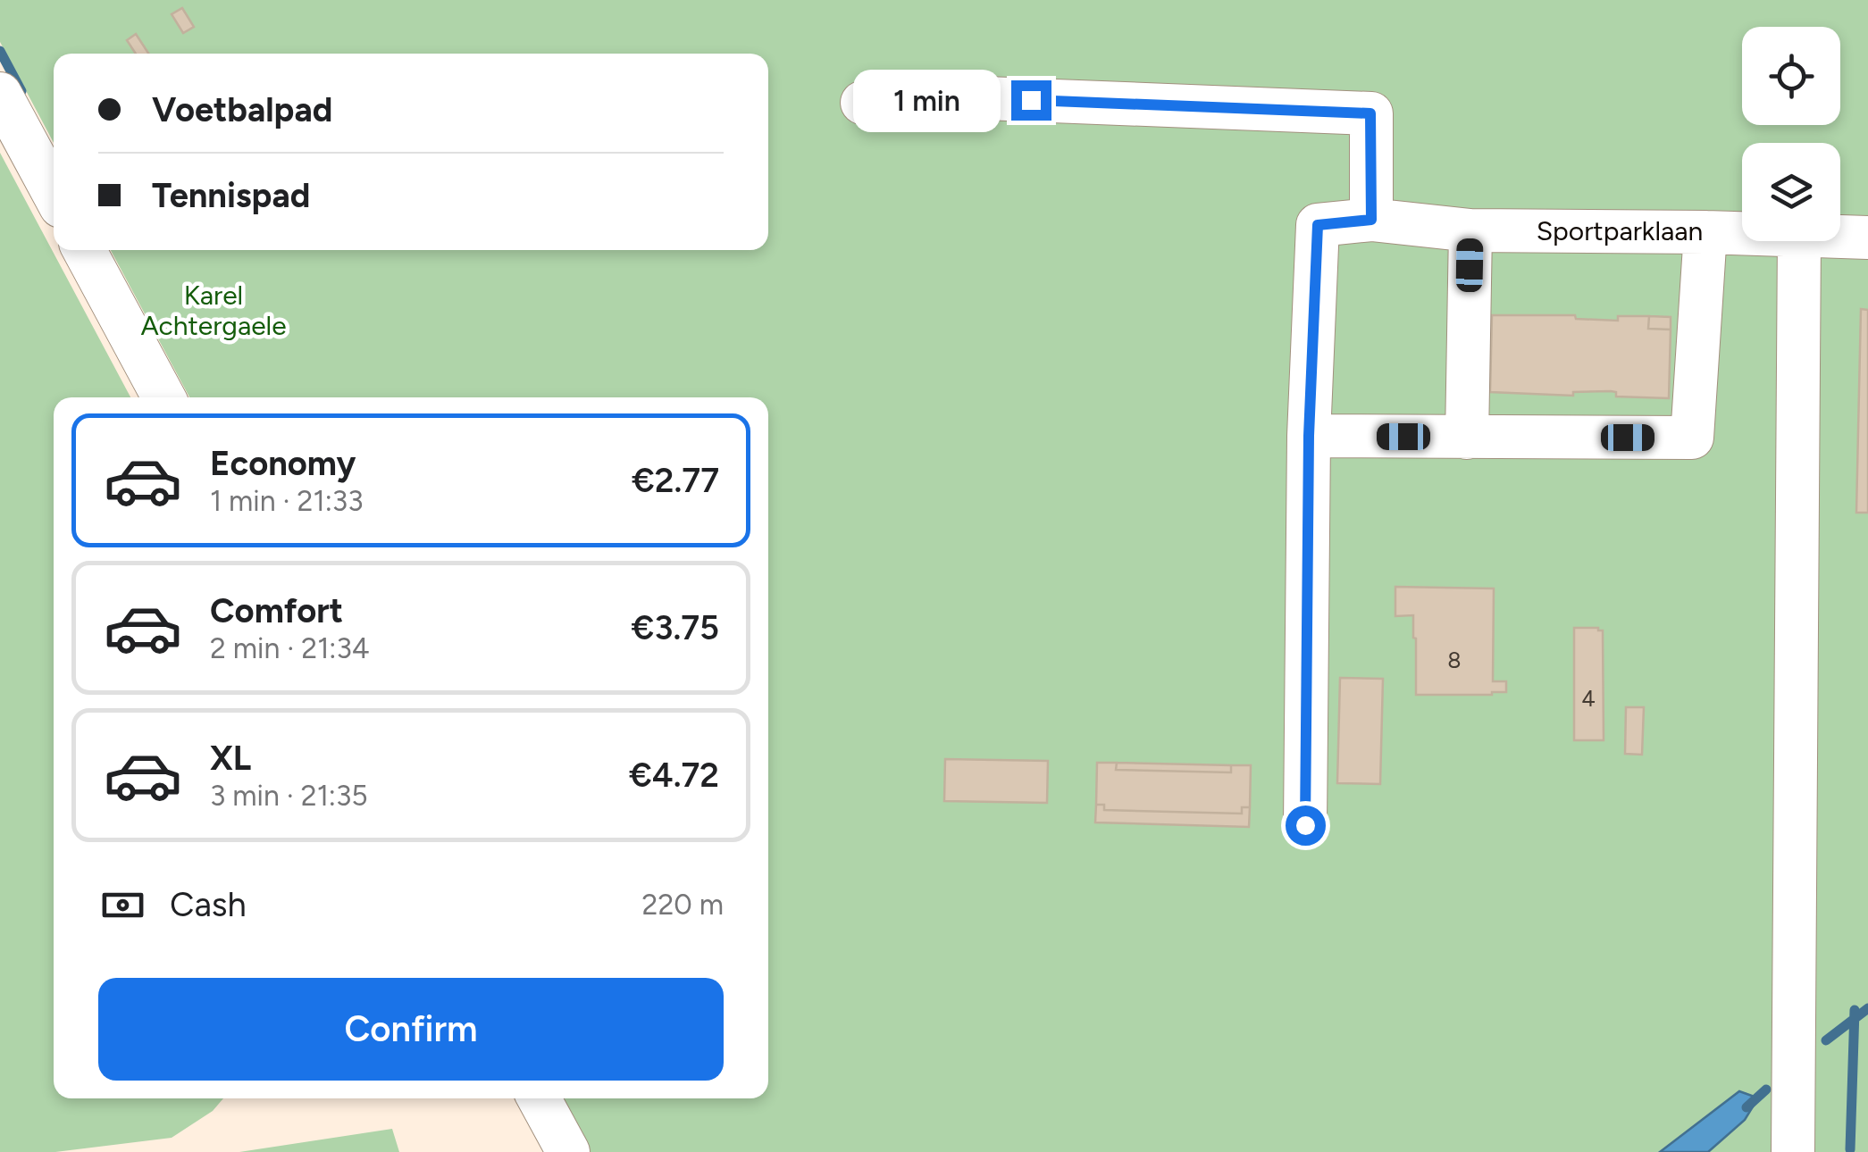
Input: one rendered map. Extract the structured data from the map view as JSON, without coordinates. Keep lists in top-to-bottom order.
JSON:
{
  "streets": {
    "street": ["Sportparklaan"]
  },
  "parks": ["Karel Achtergaele"],
  "house_numbers": ["8", "4"],
  "page": {
    "banner": ["Voetbalpad", "Tennispad"],
    "bubble": "1 min",
    "list": [
      {
        "name": "Economy",
        "note": "1 min · 21:33",
        "value": "€2.77"
      },
      {
        "name": "Comfort",
        "note": "2 min · 21:34",
        "value": "€3.75"
      },
      {
        "name": "XL",
        "note": "3 min · 21:35",
        "value": "€4.72"
      }
    ],
    "pay": ["Cash", "220 m"],
    "buttons": "Confirm"
  }
}
